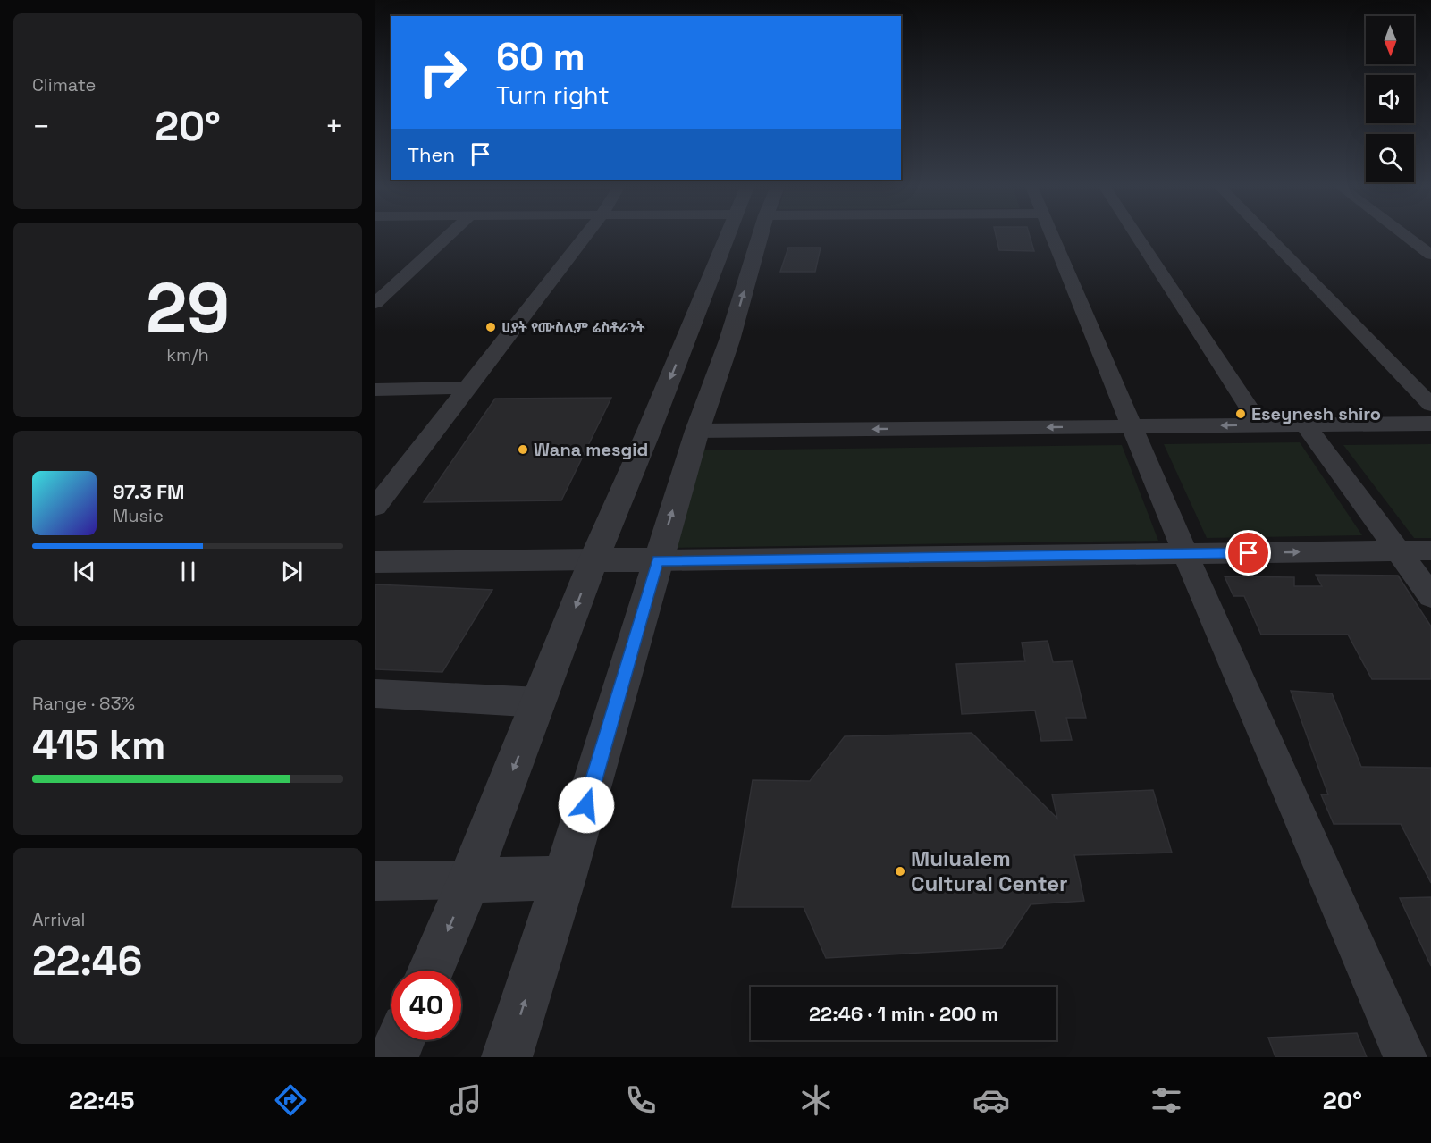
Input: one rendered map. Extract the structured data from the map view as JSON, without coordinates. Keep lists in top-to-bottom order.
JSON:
{
  "places": [
    "ሀያት የሙስሊም ሬስቶራንት",
    "Eseynesh shiro",
    "Wana mesgid",
    "Mulualem Cultural Center"
  ],
  "north": "bottom",
  "page": {
    "tile": [
      "Climate",
      ["29", "km/h"],
      ["Range · 83%", "415 km"],
      ["Arrival", "22:46"]
    ],
    "turn": ["60 m", "Turn right"],
    "heat": ["−", "20°", "+"],
    "then": "Then",
    "song": ["97.3 FM", "Music"],
    "limit": "40",
    "trip": "22:46 · 1 min · 200 m",
    "tabs": ["22:45", "20°"]
  }
}
